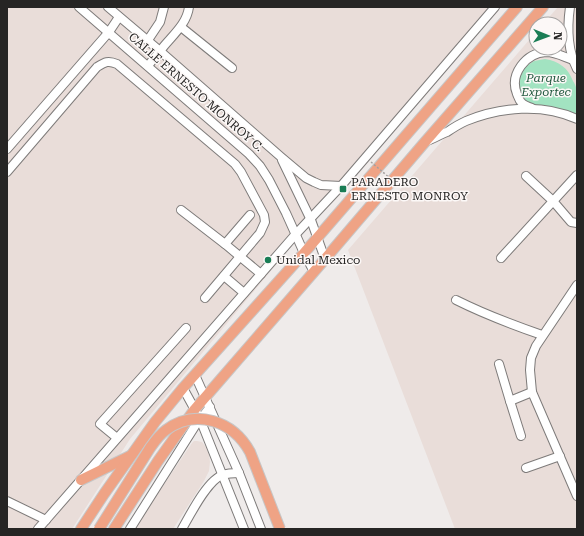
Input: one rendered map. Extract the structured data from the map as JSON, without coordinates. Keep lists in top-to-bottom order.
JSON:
{
  "streets": {
    "street": ["CALLE ERNESTO MONROY C."]
  },
  "parks": ["Parque Exportec"],
  "places": {
    "transit": ["PARADERO ERNESTO MONROY"],
    "other": ["Unidal Mexico"]
  },
  "north": "right"
}
